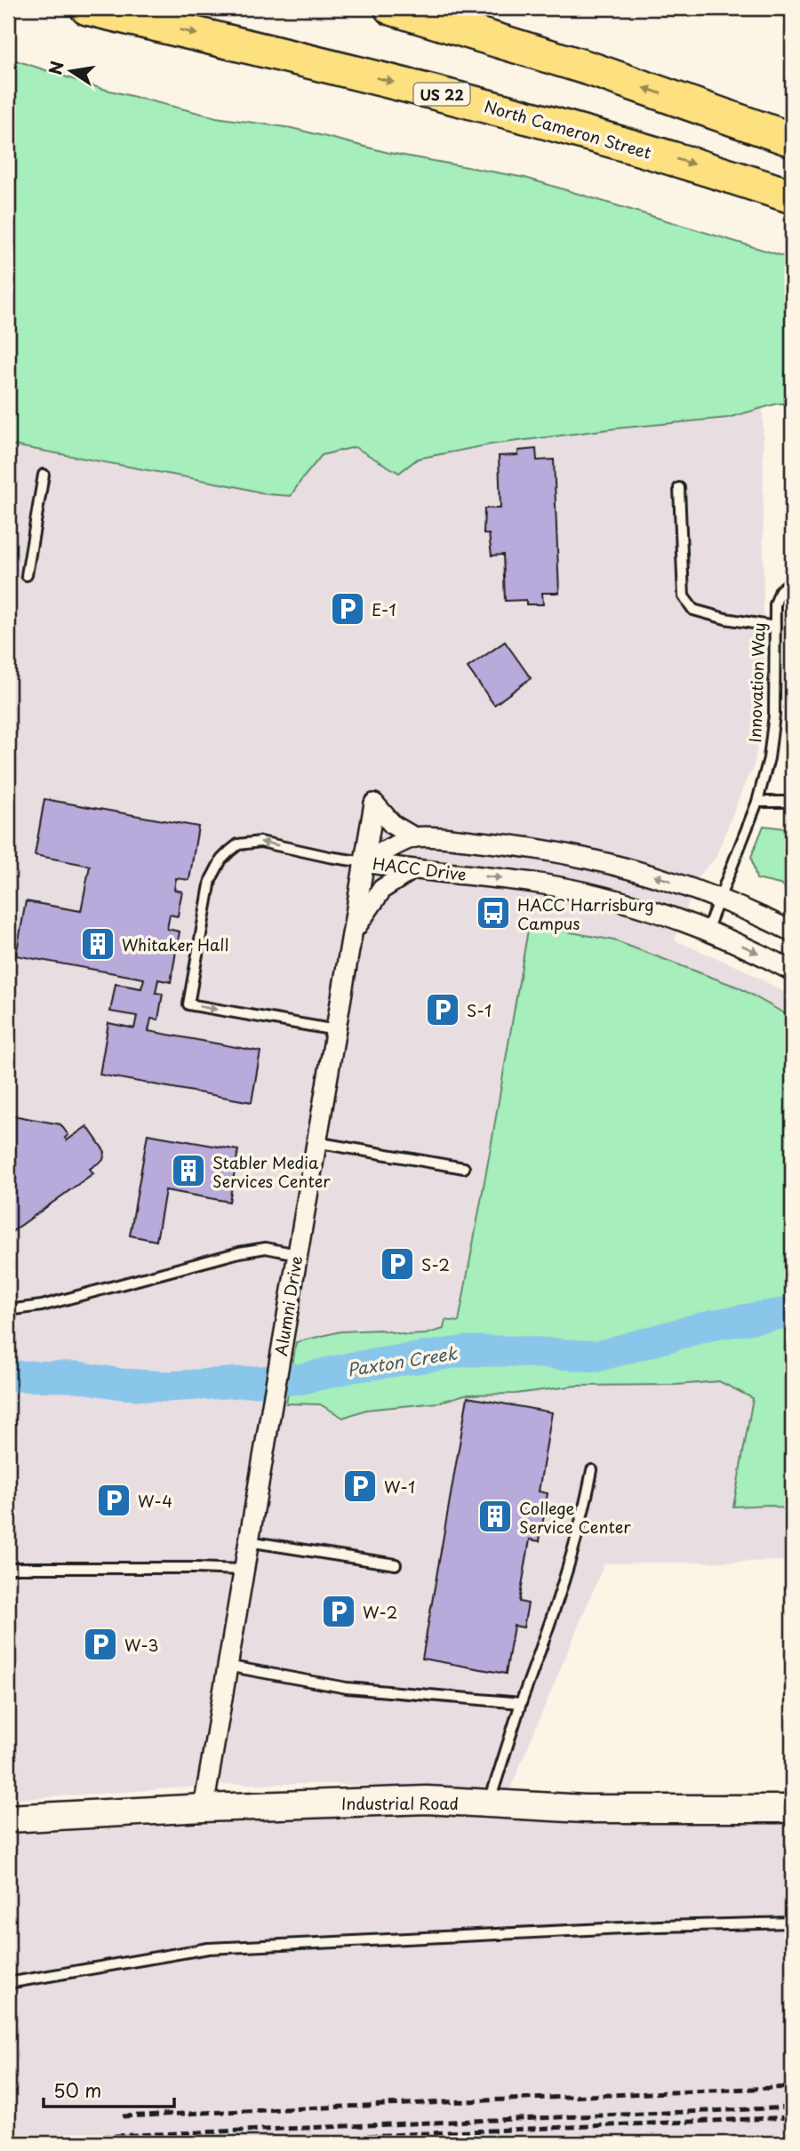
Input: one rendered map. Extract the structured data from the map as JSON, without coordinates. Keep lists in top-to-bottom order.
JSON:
{
  "streets": {
    "highway": ["US 22", "North Cameron Street"],
    "street": ["HACC Drive", "Alumni Drive", "Industrial Road"],
    "lane": ["Innovation Way"]
  },
  "crossings": [
    ["Innovation Way", "HACC Drive"],
    ["HACC Drive", "Alumni Drive"],
    ["Alumni Drive", "Industrial Road"]
  ],
  "water": ["Paxton Creek"],
  "places": {
    "parking": [
      "E-1",
      "S-1",
      "S-2",
      "W-1",
      "W-4",
      "W-2",
      "W-3"
    ],
    "bus stop": ["HACC Harrisburg Campus"],
    "building": ["Whitaker Hall", "Stabler Media Services Center", "College Service Center"]
  },
  "scale_bar": "50 m",
  "north": "left"
}
